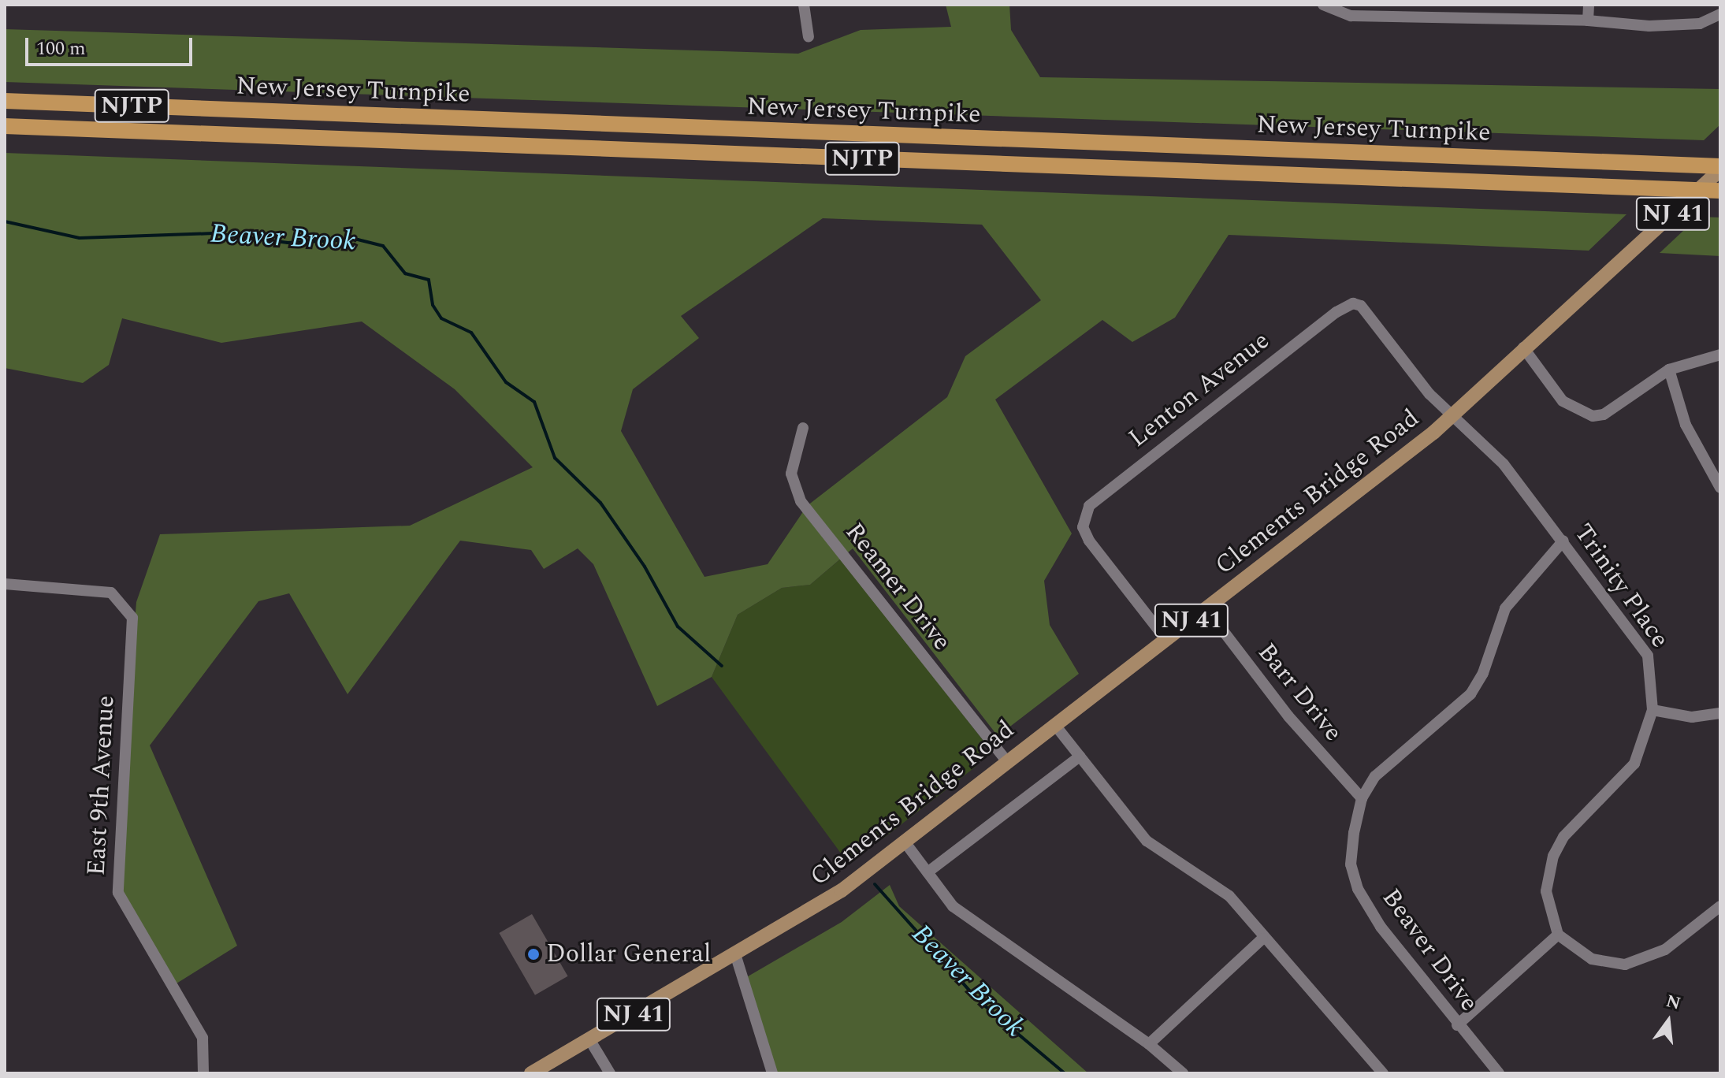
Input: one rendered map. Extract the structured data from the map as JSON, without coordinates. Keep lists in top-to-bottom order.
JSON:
{
  "streets": {
    "highway": ["New Jersey Turnpike", "NJTP"],
    "main road": ["NJ 41", "Clements Bridge Road"],
    "street": [
      "Lenton Avenue",
      "Trinity Place",
      "Reamer Drive",
      "Barr Drive",
      "East 9th Avenue",
      "Beaver Drive"
    ]
  },
  "crossings": [
    ["New Jersey Turnpike", "Clements Bridge Road"],
    ["NJ 41", "Clements Bridge Road"],
    ["Lenton Avenue", "Clements Bridge Road"],
    ["Lenton Avenue", "Trinity Place"],
    ["Clements Bridge Road", "Trinity Place"],
    ["Clements Bridge Road", "Reamer Drive"],
    ["Clements Bridge Road", "Barr Drive"],
    ["Trinity Place", "Beaver Drive"],
    ["Barr Drive", "Beaver Drive"]
  ],
  "water": ["Beaver Brook"],
  "places": ["Dollar General"],
  "scale_bar": "100 m",
  "north": "top"
}
